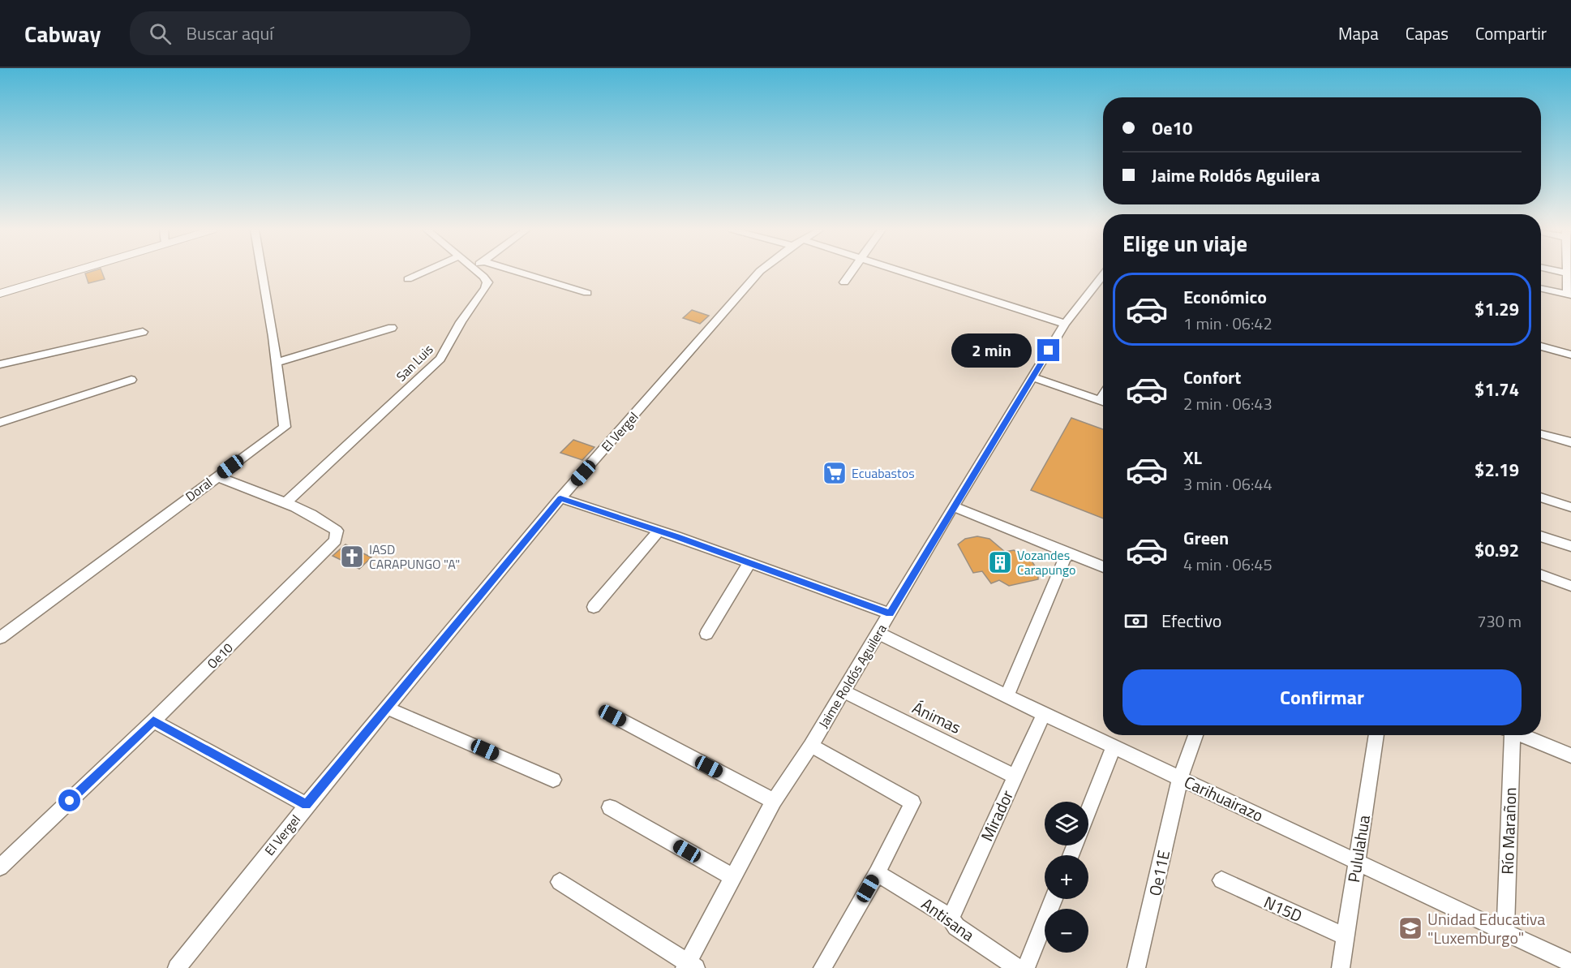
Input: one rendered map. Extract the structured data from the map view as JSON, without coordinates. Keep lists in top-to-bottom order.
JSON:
{
  "streets": {
    "street": [
      "San Luis",
      "El Vergel",
      "Doral",
      "Oe10",
      "Jaime Roldós Aguilera",
      "Ánimas",
      "Carihuairazo",
      "Mirador",
      "Río Marañon",
      "Pululahua",
      "Oe11E",
      "N15D",
      "Antisana"
    ]
  },
  "crossings": [
    ["San Luis", "Oe10"],
    ["Doral", "Oe10"],
    ["Jaime Roldós Aguilera", "Ánimas"],
    ["Jaime Roldós Aguilera", "Carihuairazo"],
    ["Ánimas", "Mirador"],
    ["Carihuairazo", "Mirador"],
    ["Carihuairazo", "Río Marañon"],
    ["Carihuairazo", "Pululahua"],
    ["Carihuairazo", "Oe11E"],
    ["Mirador", "Antisana"],
    ["Pululahua", "N15D"]
  ],
  "places": {
    "supermarket": ["Ecuabastos"],
    "church": ["IASD CARAPUNGO \"A\""],
    "building": ["Vozandes Carapungo"],
    "school or university": ["Unidad Educativa \"Luxemburgo\""]
  },
  "page": {
    "header": "Cabway",
    "search": "Buscar aquí",
    "nav": ["Mapa", "Capas", "Compartir"],
    "banner": ["Oe10", "Jaime Roldós Aguilera"],
    "heading": "Elige un viaje",
    "list": [
      {
        "name": "Económico",
        "note": "1 min · 06:42",
        "value": "$1.29"
      },
      {
        "name": "Confort",
        "note": "2 min · 06:43",
        "value": "$1.74"
      },
      {
        "name": "XL",
        "note": "3 min · 06:44",
        "value": "$2.19"
      },
      {
        "name": "Green",
        "note": "4 min · 06:45",
        "value": "$0.92"
      }
    ],
    "bubble": "2 min",
    "pay": ["Efectivo", "730 m"],
    "buttons": "Confirmar",
    "map_buttons": ["+", "−"]
  }
}
